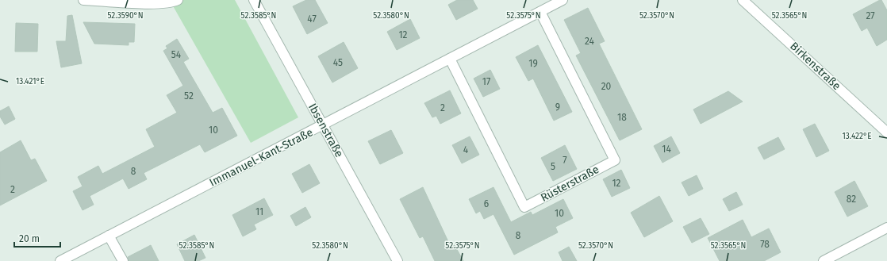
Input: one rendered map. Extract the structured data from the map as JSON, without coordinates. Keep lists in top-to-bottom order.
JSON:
{
  "streets": {
    "street": [
      "Birkenstraße",
      "Ibsenstraße",
      "Immanuel-Kant-Straße",
      "Rüsterstraße"
    ]
  },
  "crossings": [
    ["Ibsenstraße", "Immanuel-Kant-Straße"],
    ["Immanuel-Kant-Straße", "Rüsterstraße"]
  ],
  "house_numbers": [
    "27",
    "47",
    "12",
    "24",
    "54",
    "45",
    "19",
    "17",
    "20",
    "52",
    "9",
    "2",
    "18",
    "10",
    "14",
    "4",
    "7",
    "5",
    "8",
    "12",
    "2",
    "82",
    "6",
    "11",
    "10",
    "8",
    "78"
  ],
  "scale_bar": "20 m",
  "coordinates": [
    "52.3590°N",
    "52.3585°N",
    "52.3580°N",
    "52.3575°N",
    "52.3570°N",
    "52.3565°N",
    "13.421°E",
    "13.422°E"
  ]
}
